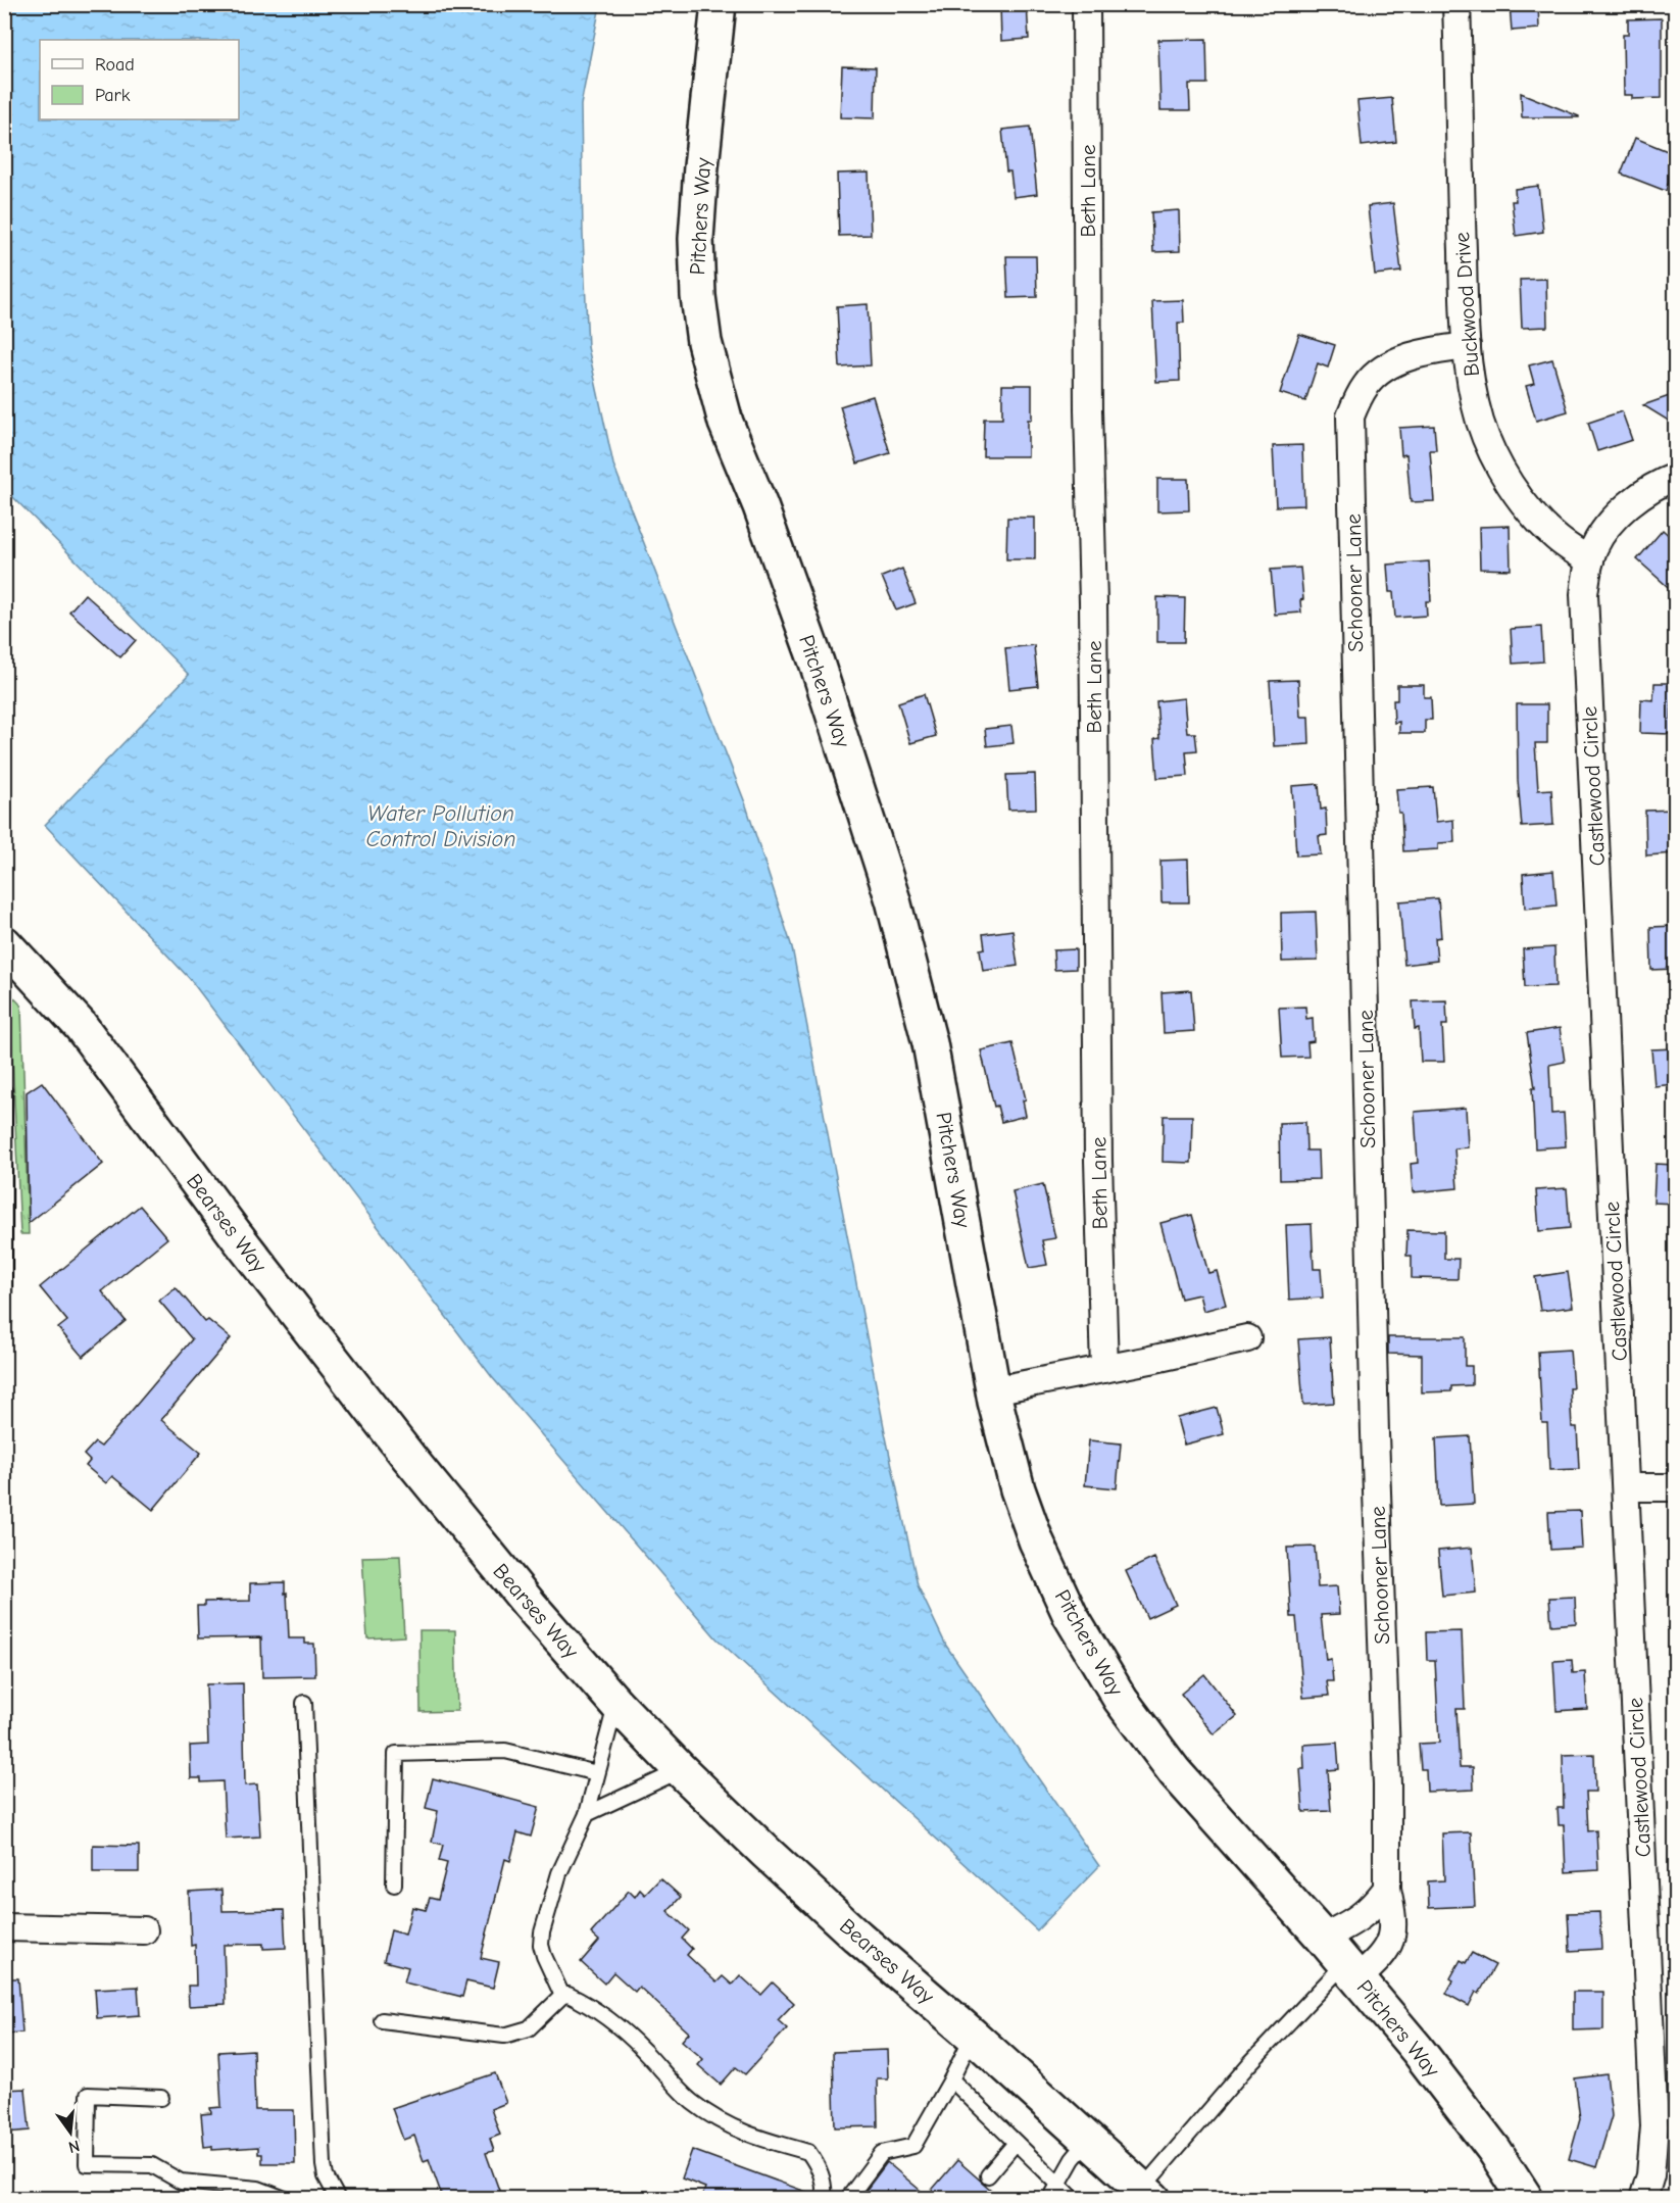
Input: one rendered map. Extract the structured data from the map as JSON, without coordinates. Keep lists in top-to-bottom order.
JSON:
{
  "streets": {
    "main road": ["Pitchers Way", "Bearses Way"],
    "street": [
      "Beth Lane",
      "Buckwood Drive",
      "Schooner Lane",
      "Castlewood Circle"
    ]
  },
  "crossings": [
    ["Pitchers Way", "Schooner Lane"],
    ["Buckwood Drive", "Schooner Lane"],
    ["Buckwood Drive", "Castlewood Circle"]
  ],
  "water": ["Water Pollution Control Division"],
  "legend": ["Road", "Park"],
  "north": "bottom"
}
